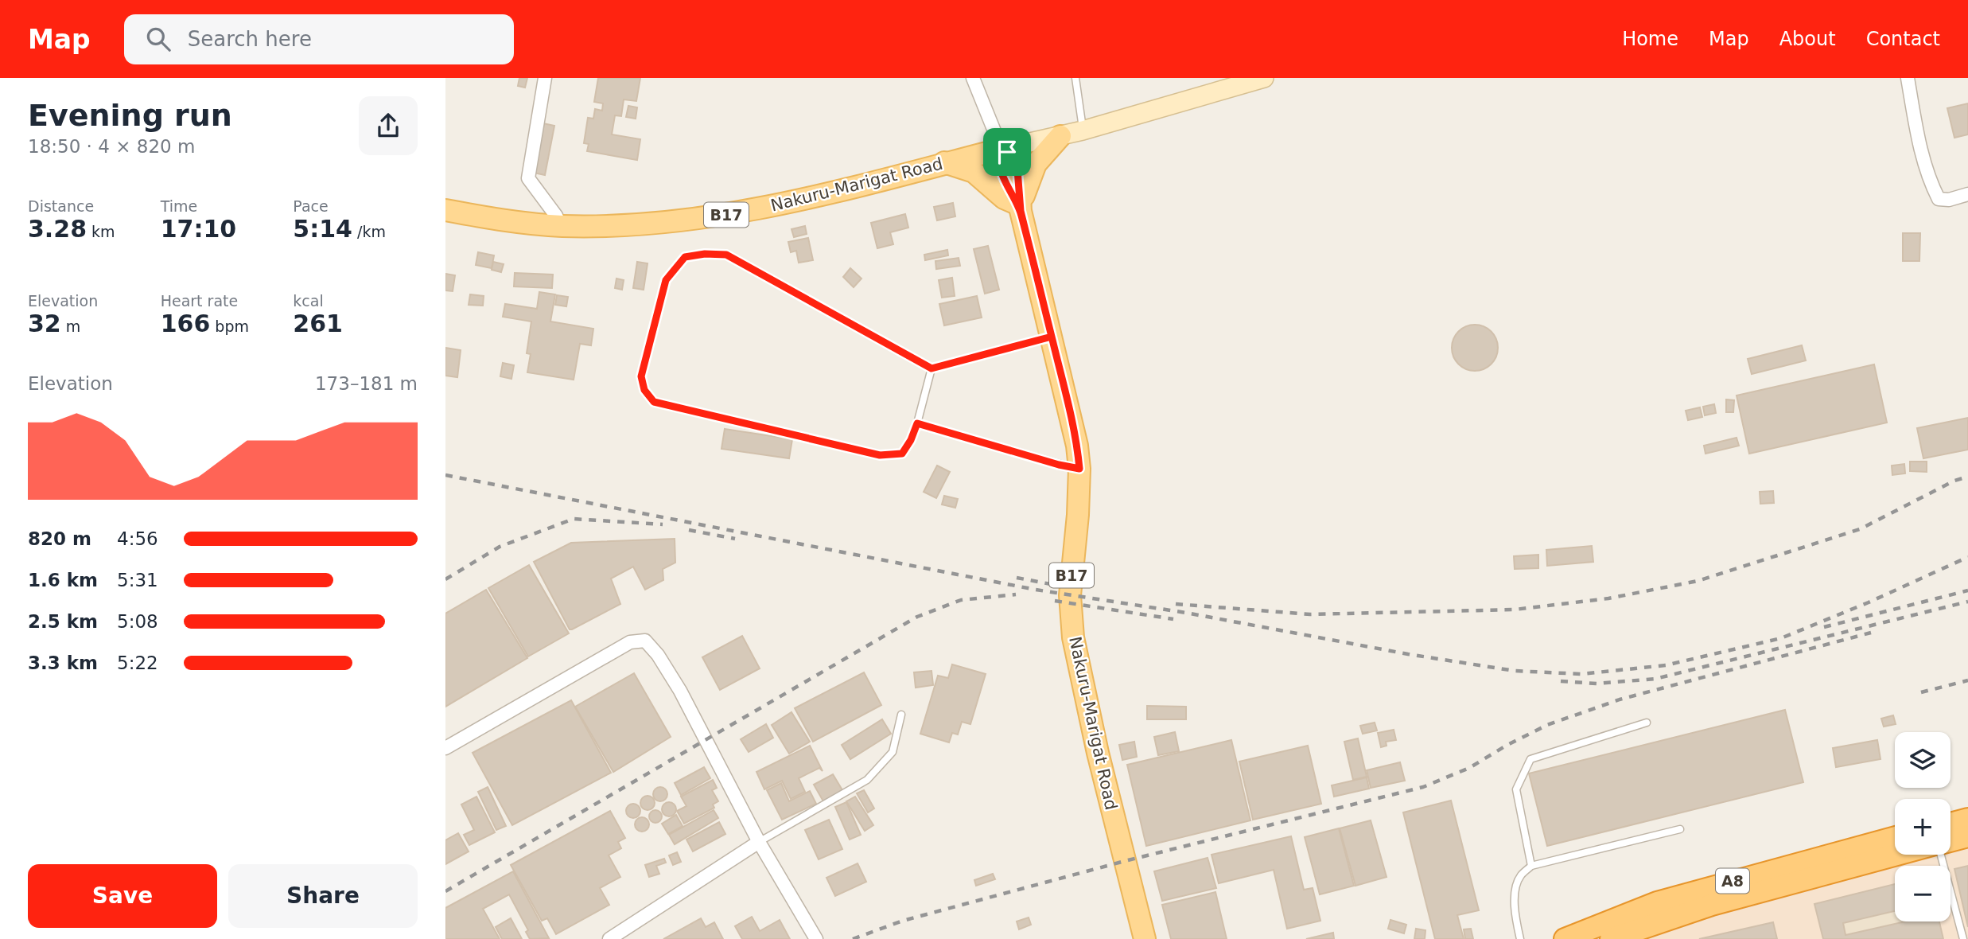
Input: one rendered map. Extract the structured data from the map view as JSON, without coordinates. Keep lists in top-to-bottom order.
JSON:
{
  "streets": {
    "highway": ["A8"],
    "main road": ["Nakuru-Marigat Road", "B17"]
  },
  "page": {
    "header": "Map",
    "search": "Search here",
    "nav": [
      "Home",
      "Map",
      "About",
      "Contact"
    ],
    "heading": ["Evening run", "18:50 · 4 × 820 m"],
    "stats": [
      ["Distance", "3.28 km"],
      ["Time", "17:10"],
      ["Pace", "5:14 /km"],
      ["Elevation", "32 m"],
      ["Heart rate", "166 bpm"],
      ["kcal", "261"]
    ],
    "chart": ["Elevation", "173–181 m"],
    "list": [
      {
        "name": "820 m",
        "note": "4:56"
      },
      {
        "name": "1.6 km",
        "note": "5:31"
      },
      {
        "name": "2.5 km",
        "note": "5:08"
      },
      {
        "name": "3.3 km",
        "note": "5:22"
      }
    ],
    "map_buttons": ["+", "−"],
    "buttons": ["Save", "Share"]
  }
}
